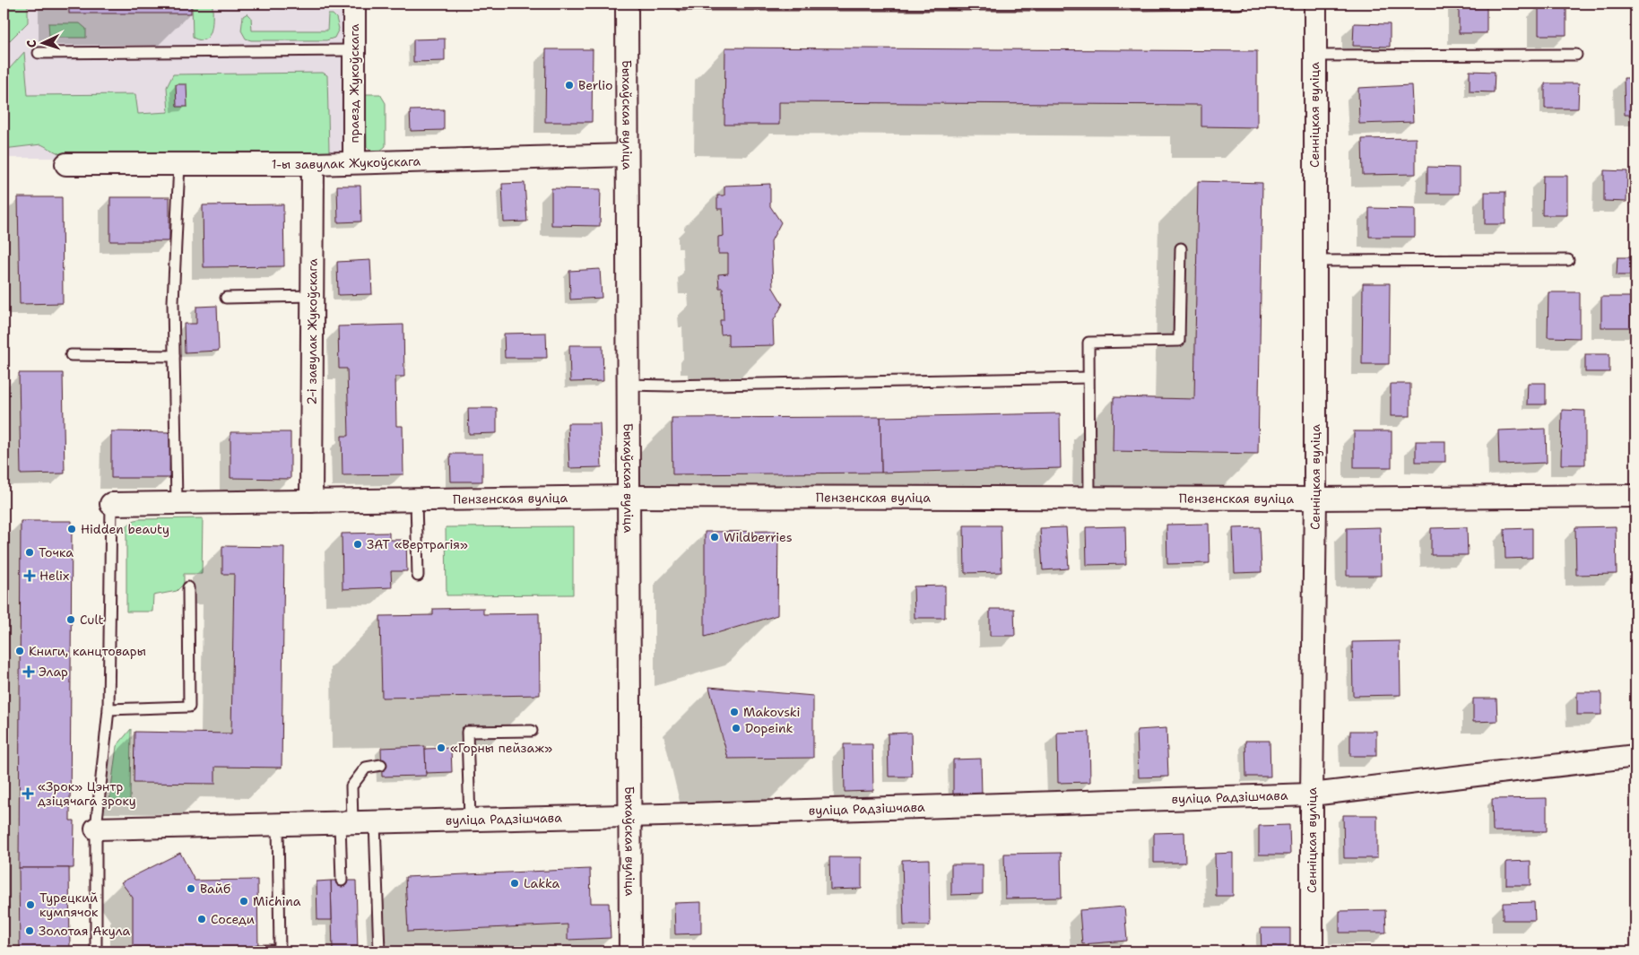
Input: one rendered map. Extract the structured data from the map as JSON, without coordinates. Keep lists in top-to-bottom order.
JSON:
{
  "streets": {
    "street": [
      "праезд Жукоўскага",
      "Быхаўская вуліца",
      "Сенніцкая вуліца",
      "1-ы завулак Жукоўскага",
      "2-і завулак Жукоўскага",
      "Пензенская вуліца",
      "вуліца Радзішчава"
    ]
  },
  "crossings": [
    ["праезд Жукоўскага", "1-ы завулак Жукоўскага"],
    ["Быхаўская вуліца", "1-ы завулак Жукоўскага"],
    ["Быхаўская вуліца", "Пензенская вуліца"],
    ["Быхаўская вуліца", "вуліца Радзішчава"],
    ["Сенніцкая вуліца", "Пензенская вуліца"],
    ["Сенніцкая вуліца", "вуліца Радзішчава"],
    ["1-ы завулак Жукоўскага", "2-і завулак Жукоўскага"],
    ["2-і завулак Жукоўскага", "Пензенская вуліца"]
  ],
  "places": {
    "other": [
      "Berlio",
      "Hidden beauty",
      "Wildberries",
      "ЗАТ «Вертрагія»",
      "Точка",
      "Cult",
      "Книги, канцтовары",
      "Makovski",
      "Dopeink",
      "«Горны пейзаж»",
      "Lakka",
      "Вайб",
      "Michina",
      "Турецкий кумпячок",
      "Соседи",
      "Золотая Акула"
    ],
    "health": ["Helix", "Элар", "«Зрок» Цэнтр дзіцячага зроку"]
  },
  "north": "left"
}
